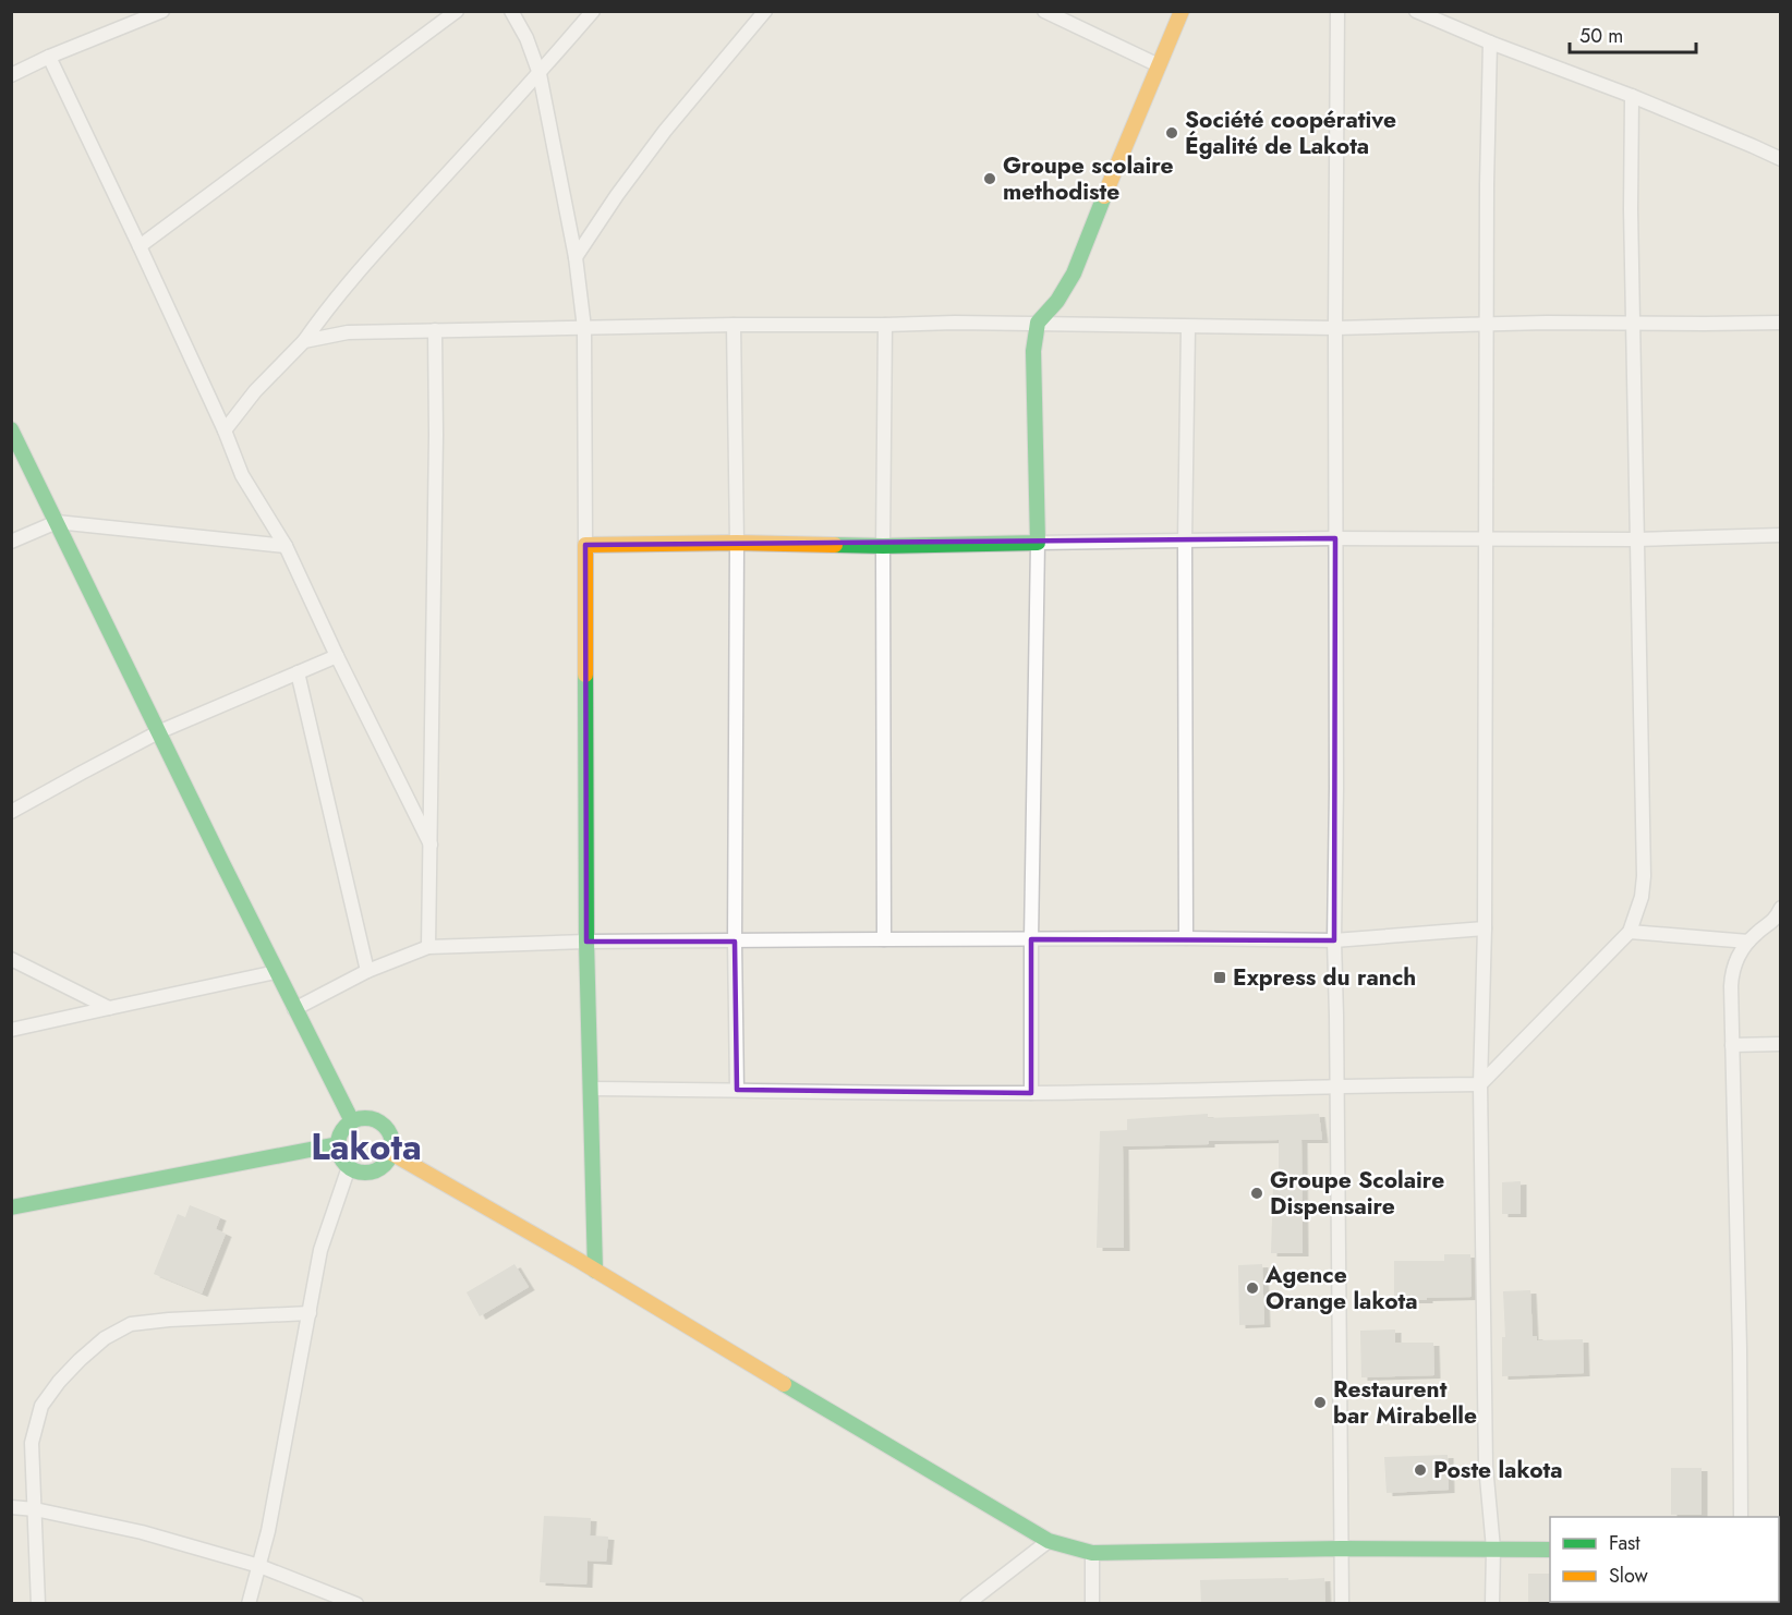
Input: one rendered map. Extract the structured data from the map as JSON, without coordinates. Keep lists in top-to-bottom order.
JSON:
{
  "districts": ["Lakota"],
  "places": {
    "other": [
      "Société coopérative Égalité de Lakota",
      "Groupe scolaire methodiste",
      "Groupe Scolaire Dispensaire",
      "Agence Orange lakota",
      "Restaurent bar Mirabelle",
      "Poste lakota"
    ],
    "transit": ["Express du ranch"]
  },
  "legend": ["Fast", "Slow"],
  "scale_bar": "50 m"
}
